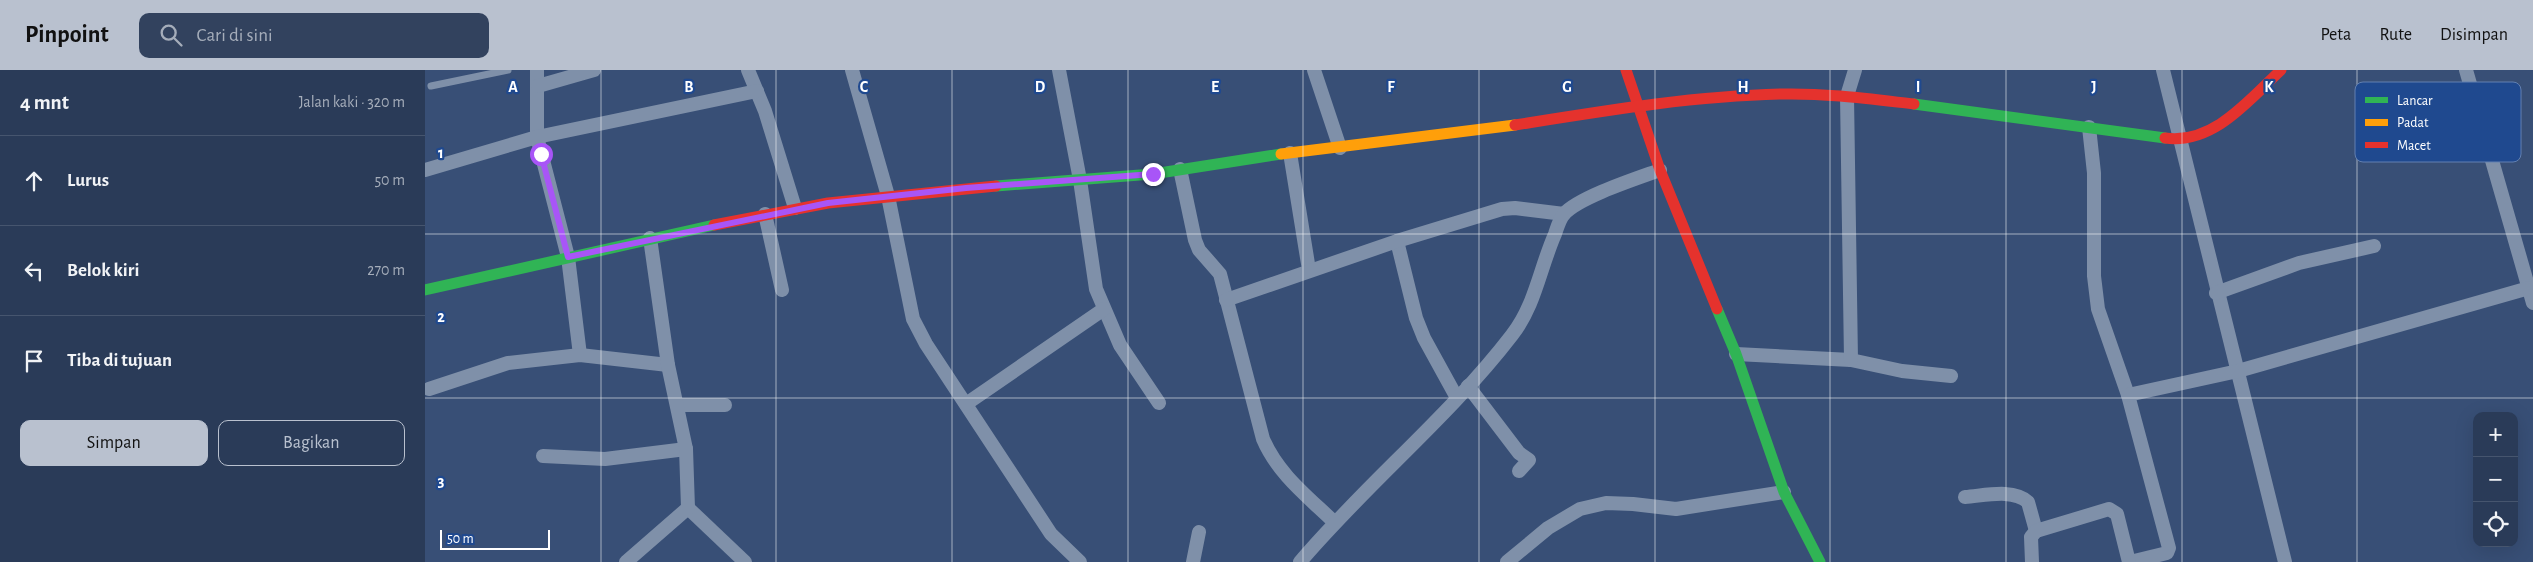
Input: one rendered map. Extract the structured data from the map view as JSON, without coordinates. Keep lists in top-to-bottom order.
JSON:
{
  "legend": ["Lancar", "Padat", "Macet"],
  "scale_bar": "50 m",
  "page": {
    "header": "Pinpoint",
    "search": "Cari di sini",
    "nav": ["Peta", "Rute", "Disimpan"],
    "heading": ["4 mnt", "Jalan kaki · 320 m"],
    "list": [
      ["Lurus", "50 m"],
      ["Belok kiri", "270 m"],
      "Tiba di tujuan"
    ],
    "buttons": ["Simpan", "Bagikan"],
    "map_buttons": ["+", "−"],
    "scale": "50 m"
  },
  "grid": {
    "columns": [
      "A",
      "B",
      "C",
      "D",
      "E",
      "F",
      "G",
      "H",
      "I",
      "J",
      "K"
    ],
    "rows": ["1", "2", "3"]
  }
}
